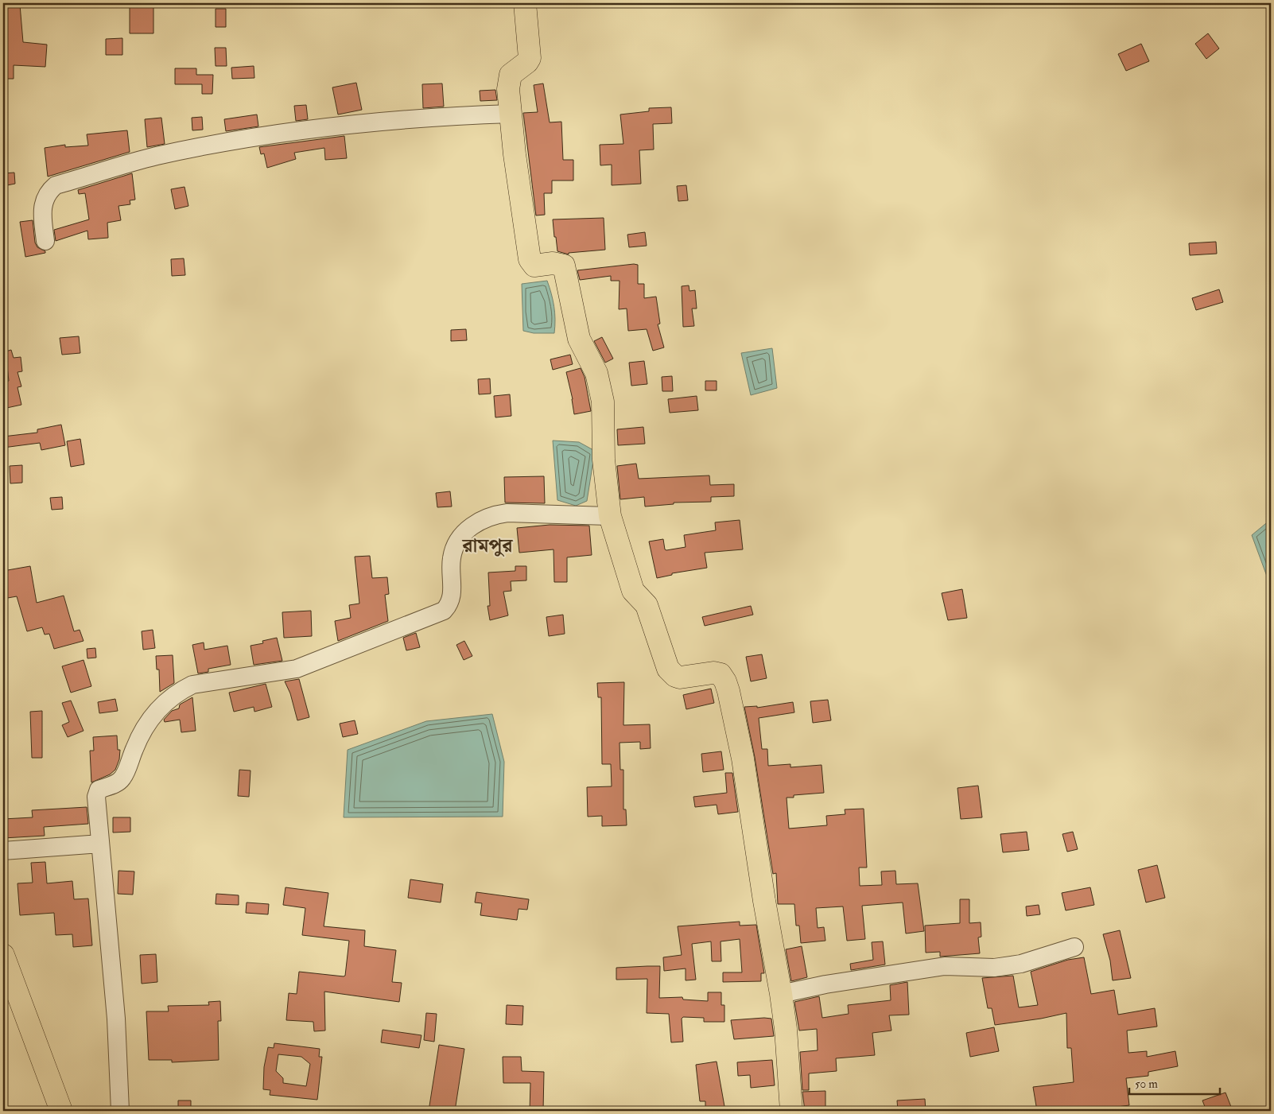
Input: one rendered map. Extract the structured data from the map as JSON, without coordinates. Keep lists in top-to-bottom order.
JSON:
{
  "districts": ["রামপুর"],
  "scale_bar": "50 m"
}
